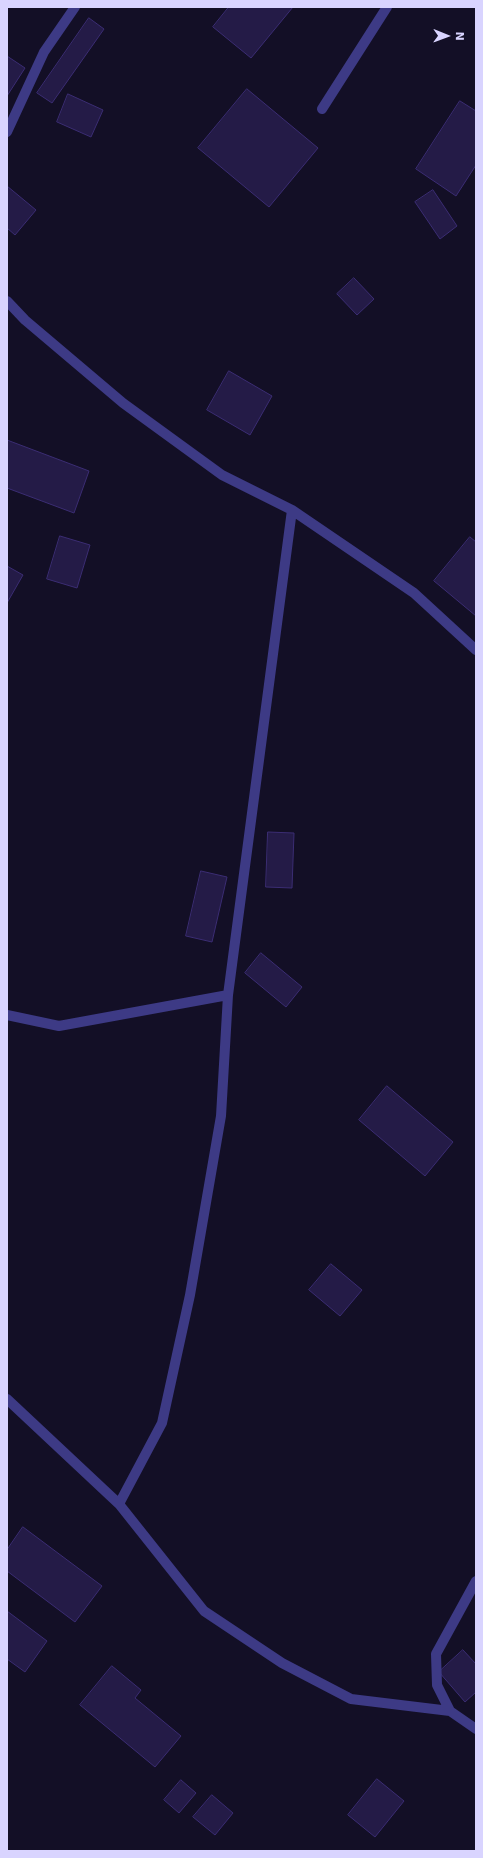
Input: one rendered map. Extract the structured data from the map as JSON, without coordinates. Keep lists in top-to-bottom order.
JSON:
{
  "north": "right"
}
